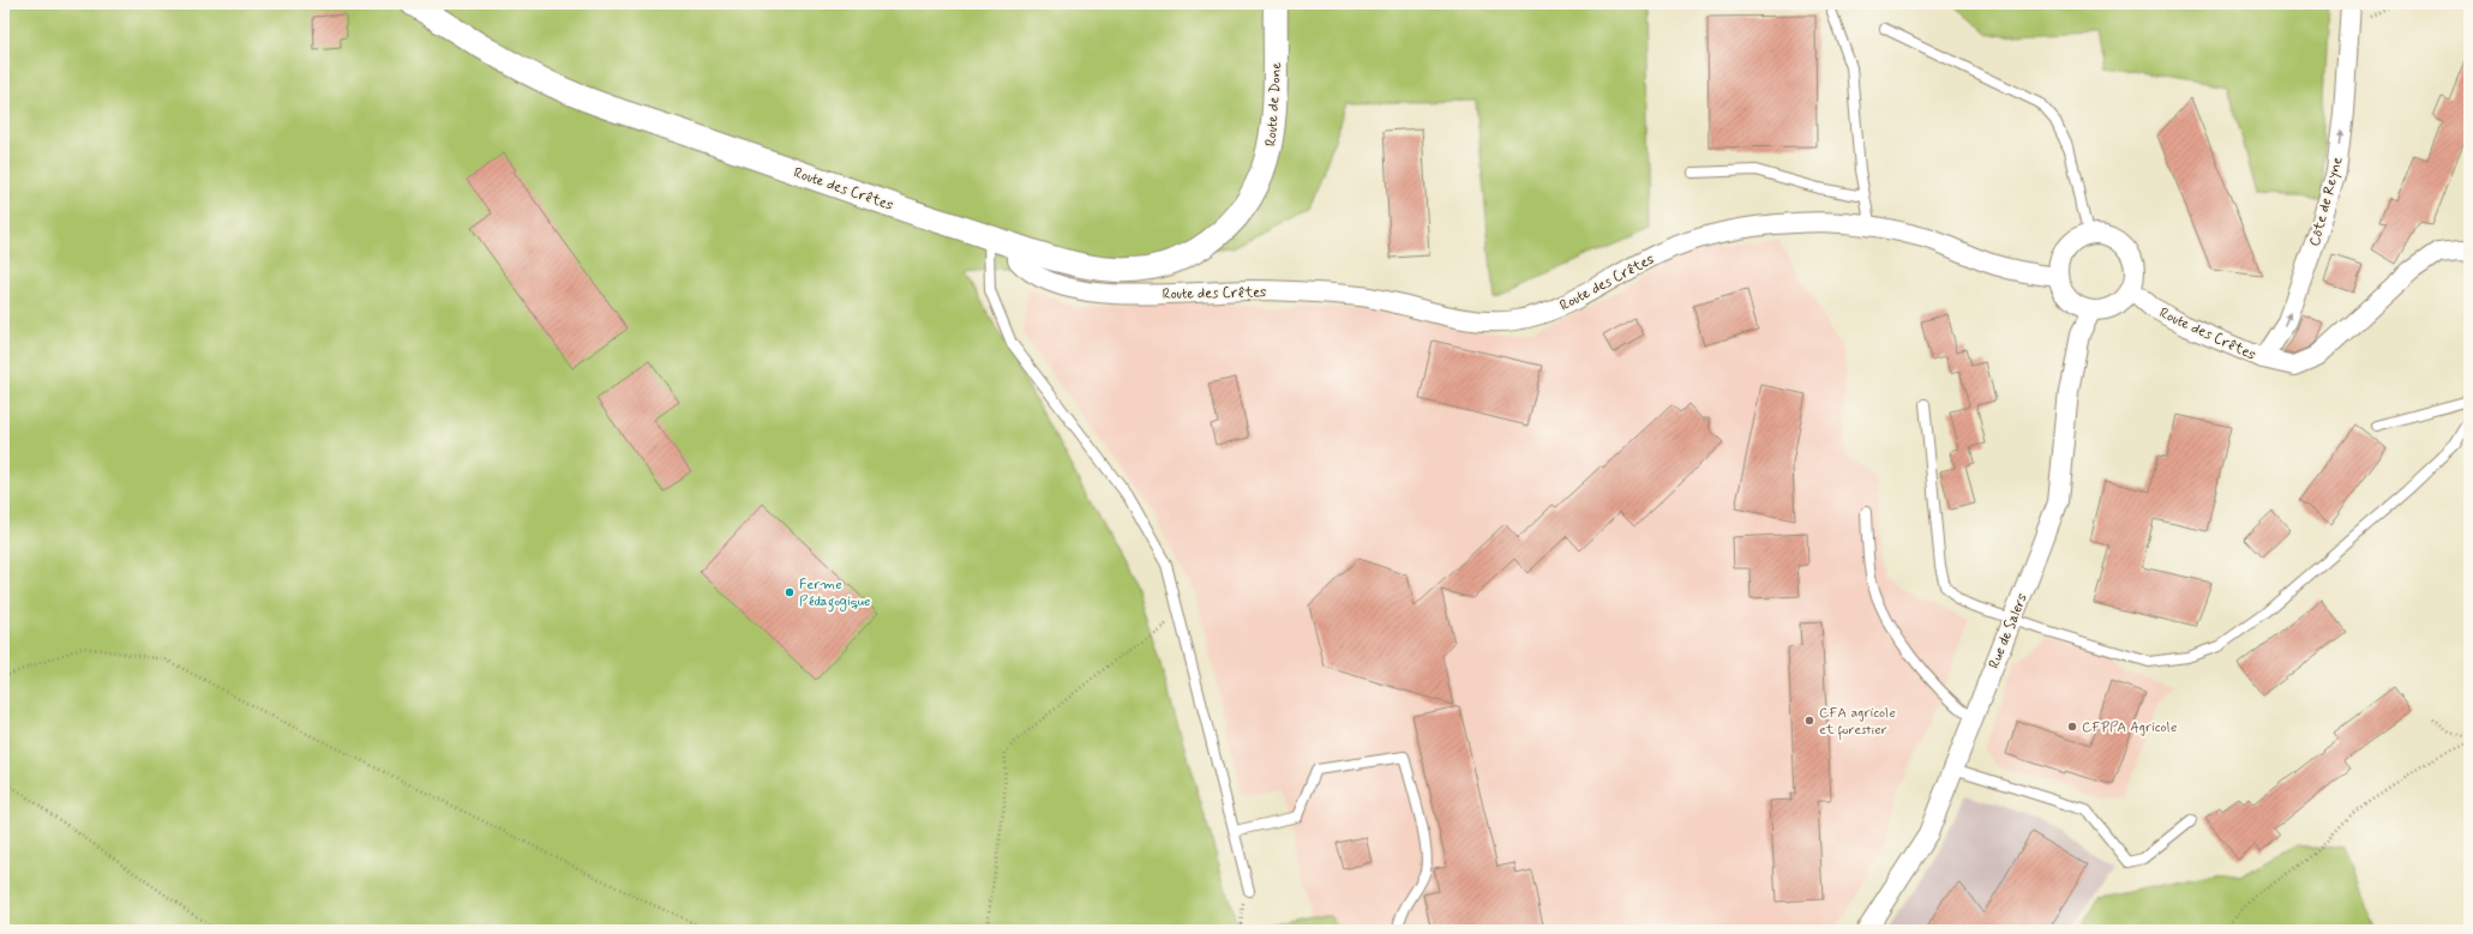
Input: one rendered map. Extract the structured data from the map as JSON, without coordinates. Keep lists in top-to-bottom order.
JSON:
{
  "streets": {
    "street": [
      "Route de Done",
      "Route des Crêtes",
      "Côte de Reyne",
      "Rue de Salers"
    ]
  },
  "crossings": [
    ["Route de Done", "Route des Crêtes"],
    ["Route des Crêtes", "Côte de Reyne"],
    ["Route des Crêtes", "Rue de Salers"]
  ],
  "one_way": ["Côte de Reyne"],
  "places": ["Ferme Pédagogique", "CFA agricole et forestier", "CFPPA Agricole"]
}
